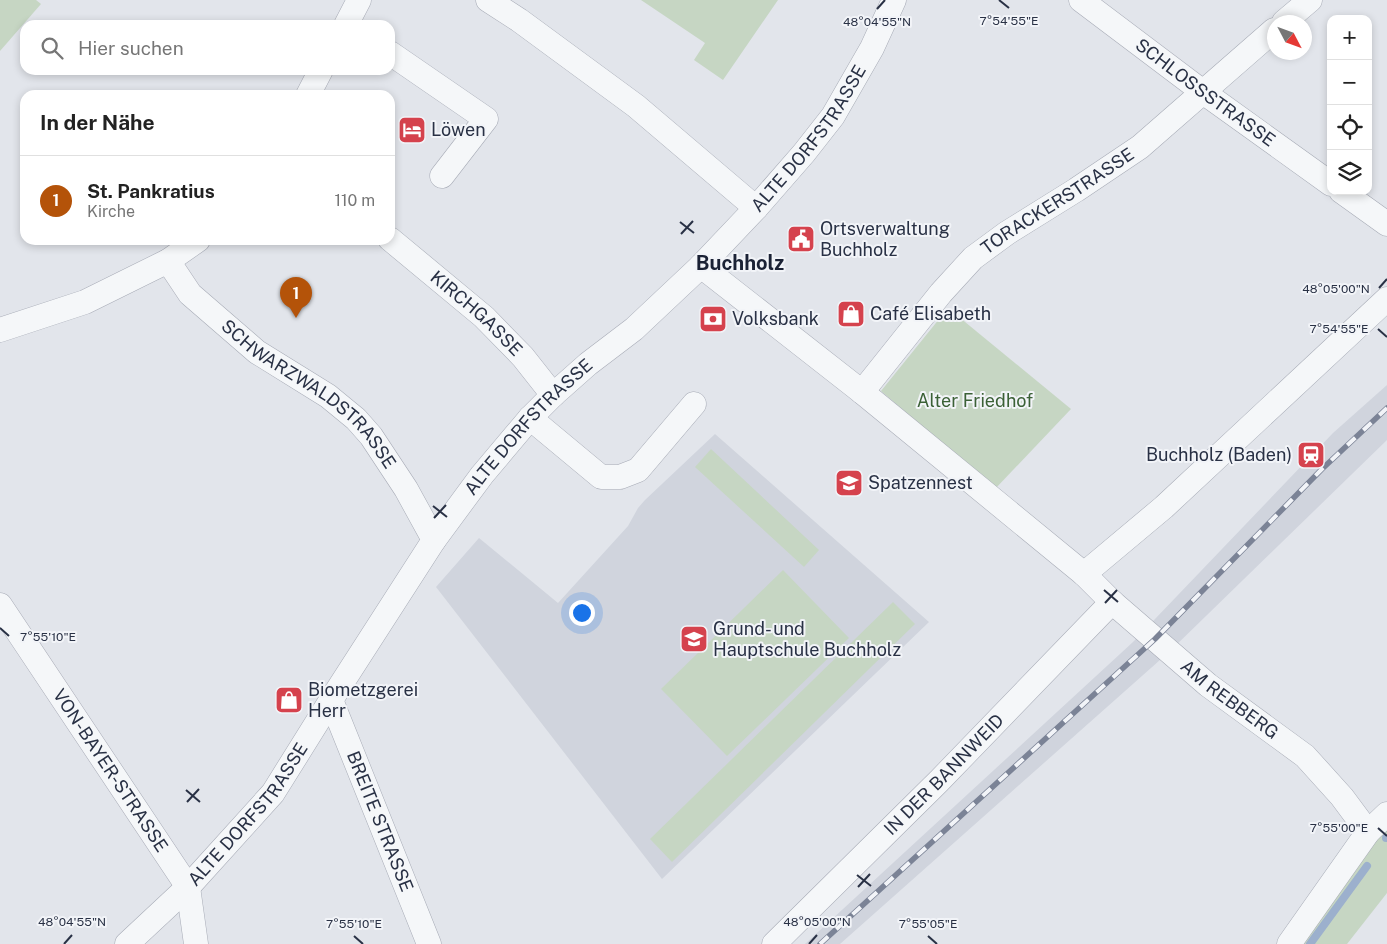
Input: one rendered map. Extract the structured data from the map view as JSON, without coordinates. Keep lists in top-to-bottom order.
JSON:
{
  "streets": {
    "street": [
      "SCHLOSSSTRASSE",
      "ALTE DORFSTRASSE",
      "TORACKERSTRASSE",
      "KIRCHGASSE",
      "SCHWARZWALDSTRASSE",
      "AM REBBERG",
      "VON-BAYER-STRASSE",
      "IN DER BANNWEID",
      "BREITE STRASSE"
    ]
  },
  "crossings": [
    ["SCHLOSSSTRASSE", "TORACKERSTRASSE"],
    ["ALTE DORFSTRASSE", "KIRCHGASSE"],
    ["ALTE DORFSTRASSE", "SCHWARZWALDSTRASSE"],
    ["ALTE DORFSTRASSE", "AM REBBERG"],
    ["ALTE DORFSTRASSE", "VON-BAYER-STRASSE"],
    ["ALTE DORFSTRASSE", "BREITE STRASSE"],
    ["TORACKERSTRASSE", "AM REBBERG"],
    ["AM REBBERG", "IN DER BANNWEID"]
  ],
  "districts": ["Buchholz"],
  "parks": ["Alter Friedhof"],
  "places": {
    "hotel": ["Löwen"],
    "public building": ["Ortsverwaltung Buchholz"],
    "shop": ["Café Elisabeth", "Biometzgerei Herr"],
    "bank": ["Volksbank"],
    "station": ["Buchholz (Baden)"],
    "school or university": ["Spatzennest", "Grund- und Hauptschule Buchholz"]
  },
  "north": "bottom right",
  "page": {
    "map_buttons": ["+", "−"],
    "search": "Hier suchen",
    "heading": "In der Nähe",
    "list": [
      {
        "mark": "1",
        "name": "St. Pankratius",
        "note": "Kirche",
        "value": "110 m"
      }
    ],
    "pins": "1"
  },
  "coordinates": [
    "7°54'55\"E",
    "48°04'55\"N",
    "48°05'00\"N",
    "7°55'10\"E",
    "7°55'00\"E",
    "7°55'05\"E"
  ]
}
